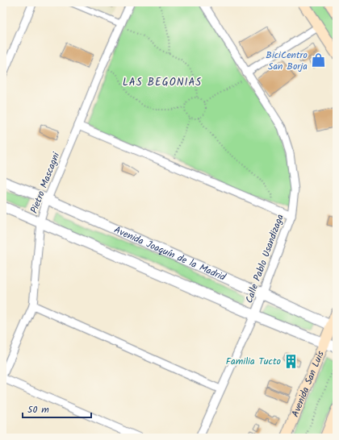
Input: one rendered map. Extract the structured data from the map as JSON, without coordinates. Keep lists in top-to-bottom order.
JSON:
{
  "streets": {
    "main road": ["Avenida San Luis"],
    "street": ["Pietro Mascagni", "Avenida Joaquín de la Madrid", "Calle Pablo Usandizaga"]
  },
  "crossings": [
    ["Pietro Mascagni", "Avenida Joaquín de la Madrid"],
    ["Avenida Joaquín de la Madrid", "Calle Pablo Usandizaga"],
    ["Avenida Joaquín de la Madrid", "Avenida San Luis"]
  ],
  "districts": ["LAS BEGONIAS"],
  "places": {
    "shop": ["BiciCentro San Borja"],
    "building": ["Familia Tucto"]
  },
  "scale_bar": "50 m"
}
